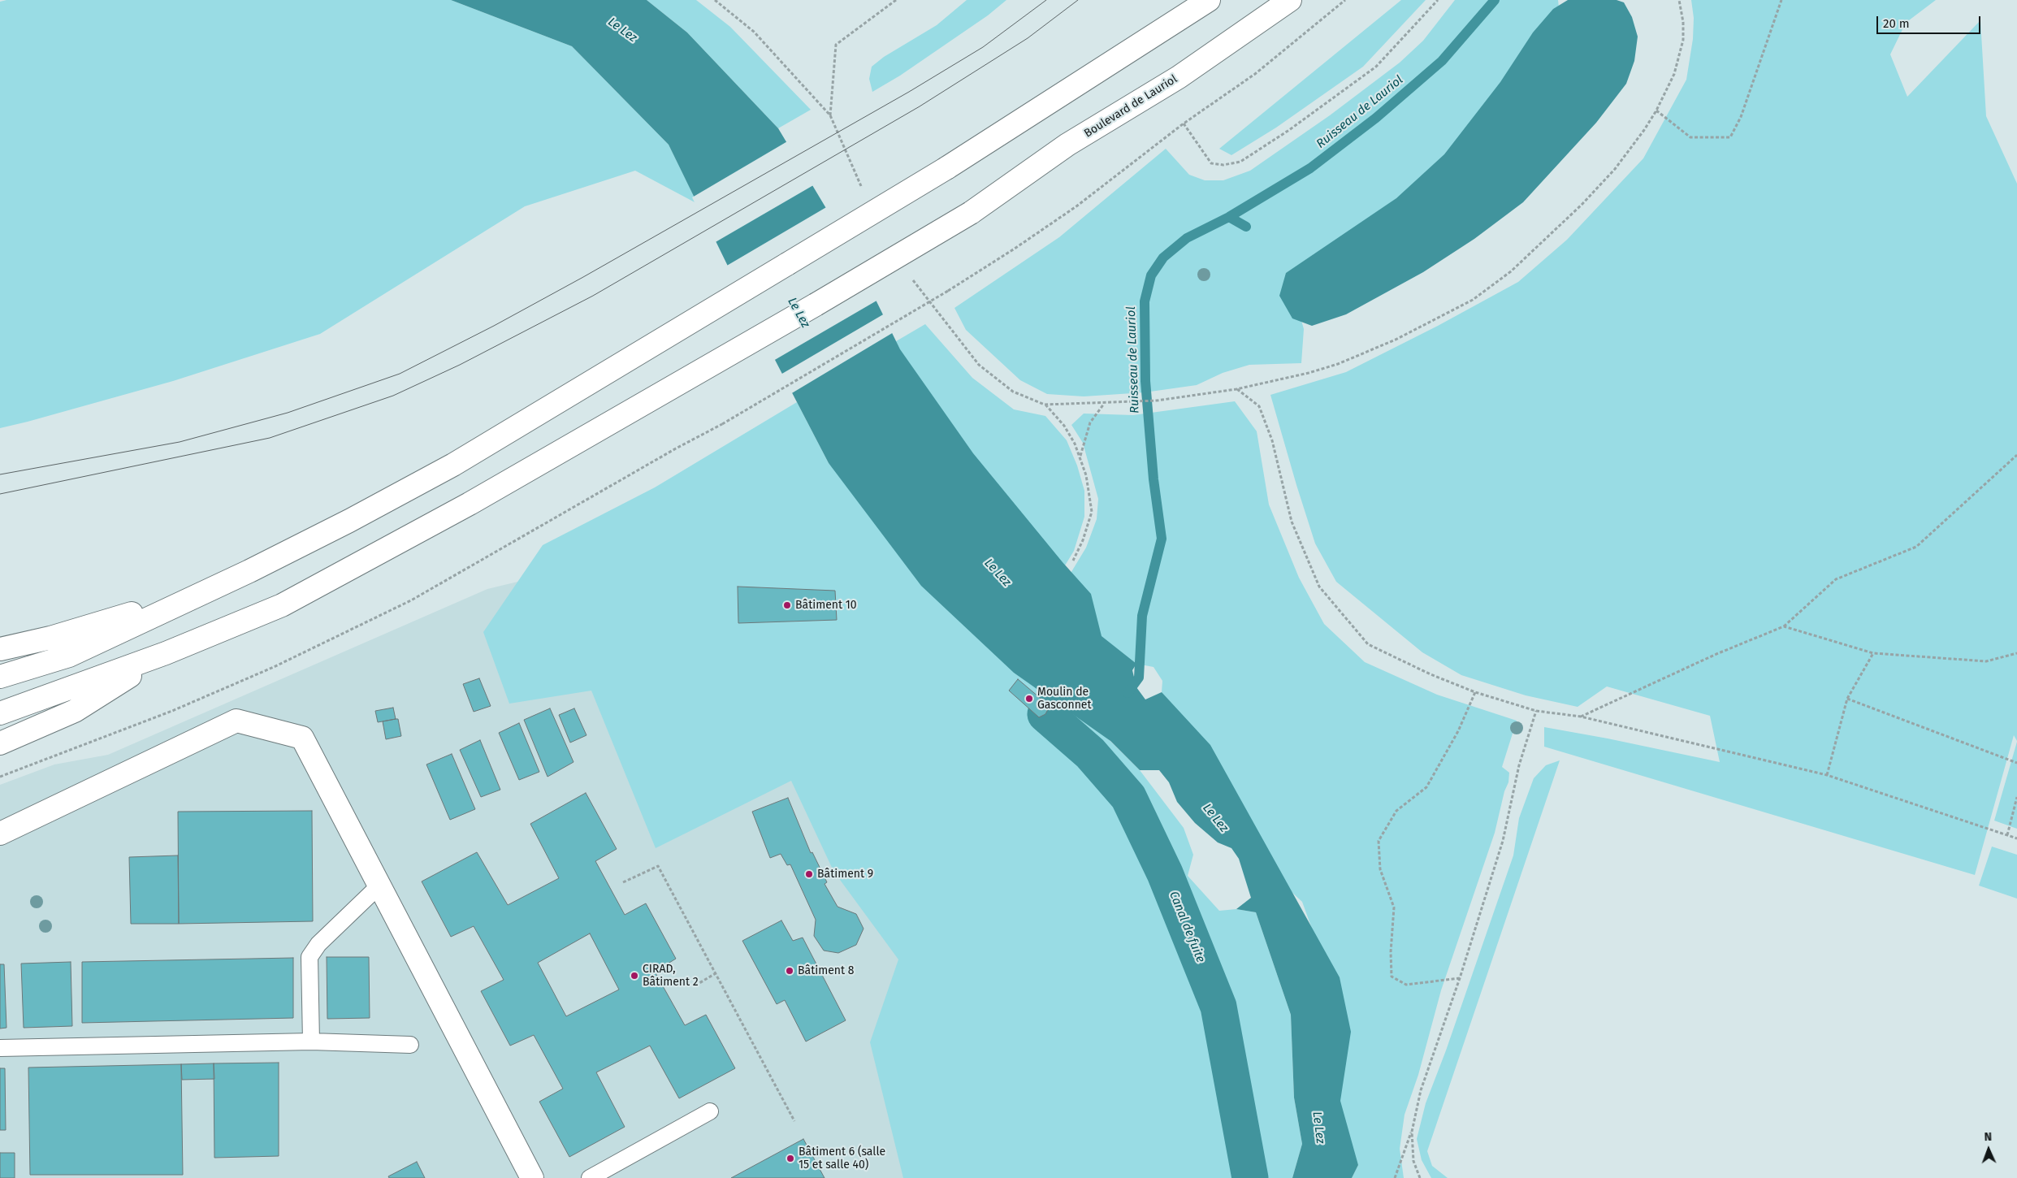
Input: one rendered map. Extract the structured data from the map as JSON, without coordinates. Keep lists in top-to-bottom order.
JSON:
{
  "streets": {
    "main road": ["Boulevard de Lauriol"]
  },
  "water": ["Le Lez", "Ruisseau de Lauriol", "Canal de fuite"],
  "places": [
    "Bâtiment 10",
    "Moulin de Gasconnet",
    "Bâtiment 9",
    "Bâtiment 8",
    "CIRAD, Bâtiment 2",
    "Bâtiment 6 (salle 15 et salle 40)"
  ],
  "scale_bar": "20 m",
  "north": "top"
}
